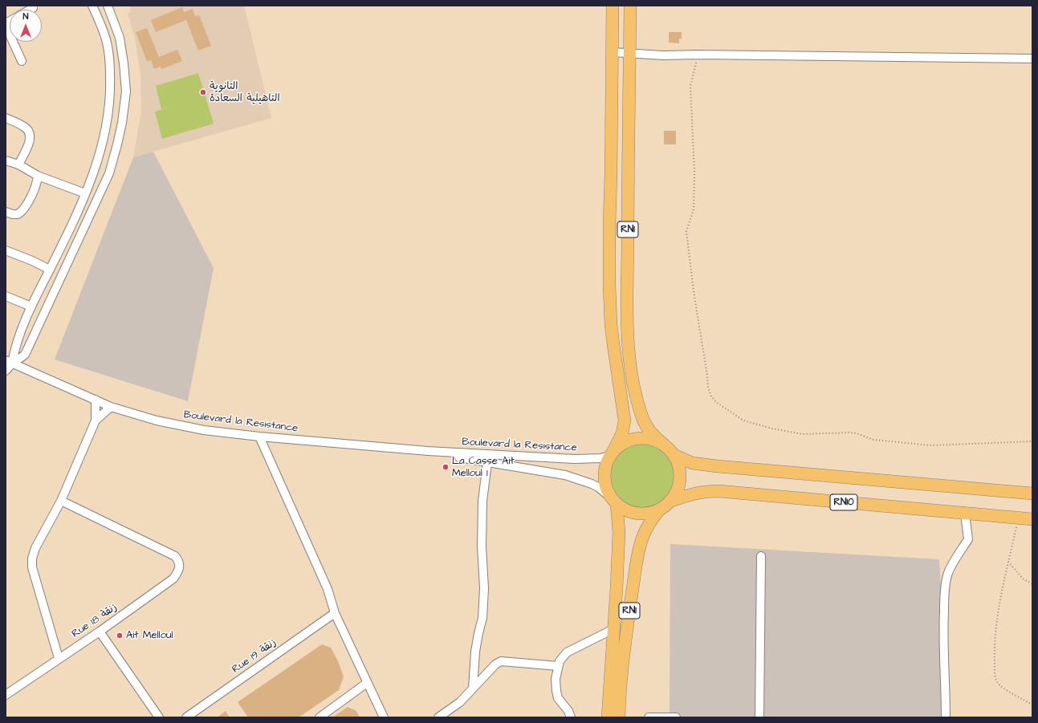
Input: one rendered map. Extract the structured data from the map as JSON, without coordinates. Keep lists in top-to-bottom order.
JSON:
{
  "streets": {
    "highway": ["RN1", "RN10"],
    "street": ["Boulevard la Resistance", "Rue 18 زنقة", "Rue 19 زنقة"]
  },
  "crossings": [
    ["RN1", "Boulevard la Resistance"],
    ["RN1", "RN10"],
    ["Boulevard la Resistance", "RN10"]
  ],
  "places": ["التانوية التاهيلية السعادة", "La Casse Ait Melloul 1", "Ait Melloul"],
  "north": "top"
}
